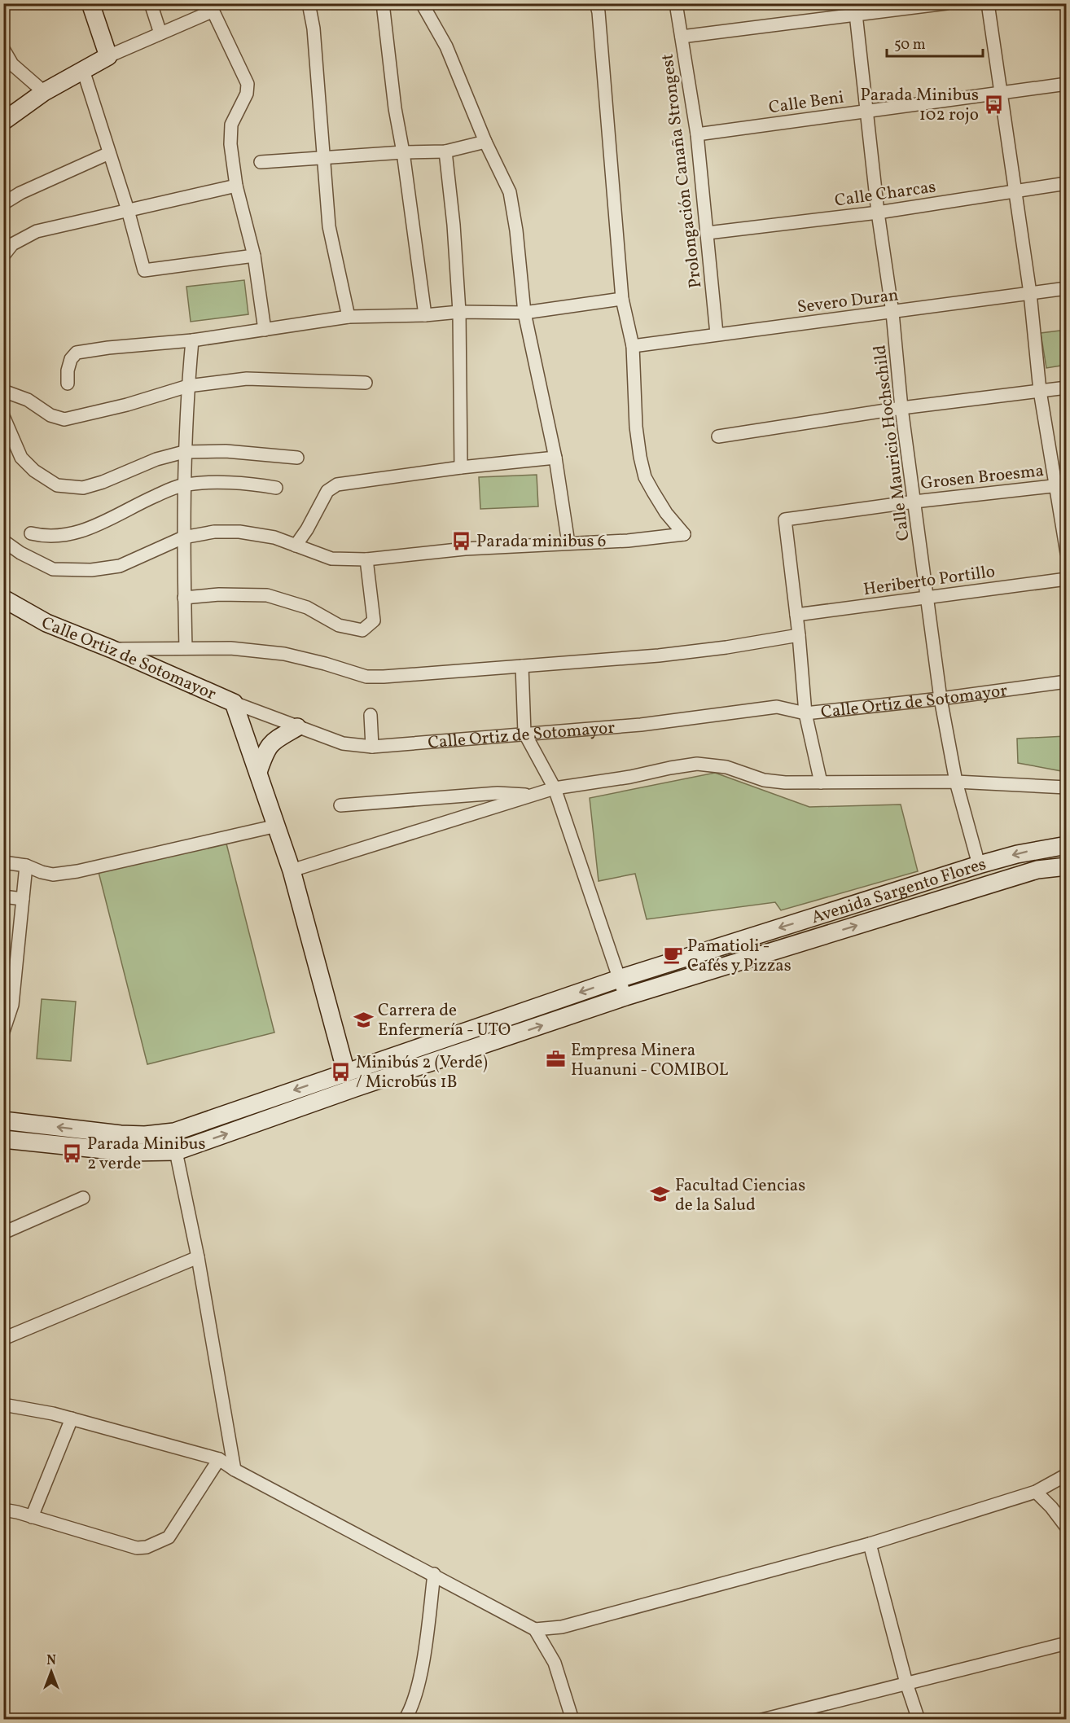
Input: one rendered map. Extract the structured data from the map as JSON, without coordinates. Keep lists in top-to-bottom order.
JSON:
{
  "streets": {
    "street": [
      "Calle Beni",
      "Prolongación Canaña Strongest",
      "Calle Charcas",
      "Severo Duran",
      "Calle Mauricio Hochschild",
      "Grosen Broesma",
      "Heriberto Portillo",
      "Calle Ortiz de Sotomayor",
      "Avenida Sargento Flores"
    ]
  },
  "crossings": [
    ["Calle Beni", "Prolongación Canaña Strongest"],
    ["Calle Beni", "Calle Mauricio Hochschild"],
    ["Prolongación Canaña Strongest", "Calle Charcas"],
    ["Prolongación Canaña Strongest", "Severo Duran"],
    ["Calle Charcas", "Calle Mauricio Hochschild"],
    ["Severo Duran", "Calle Mauricio Hochschild"],
    ["Calle Mauricio Hochschild", "Grosen Broesma"],
    ["Calle Mauricio Hochschild", "Heriberto Portillo"],
    ["Calle Mauricio Hochschild", "Calle Ortiz de Sotomayor"],
    ["Calle Mauricio Hochschild", "Avenida Sargento Flores"],
    ["Grosen Broesma", "Heriberto Portillo"]
  ],
  "places": {
    "bus stop": [
      "Parada Minibus 102 rojo",
      "Parada minibus 6",
      "Minibús 2 (Verde) / Microbús 1B",
      "Parada Minibus 2 verde"
    ],
    "cafe": ["Pamatioli - Cafés y Pizzas"],
    "school or university": ["Carrera de Enfermería - UTO", "Facultad Ciencias de la Salud"],
    "office": ["Empresa Minera Huanuni - COMIBOL"]
  },
  "scale_bar": "50 m",
  "north": "top"
}
